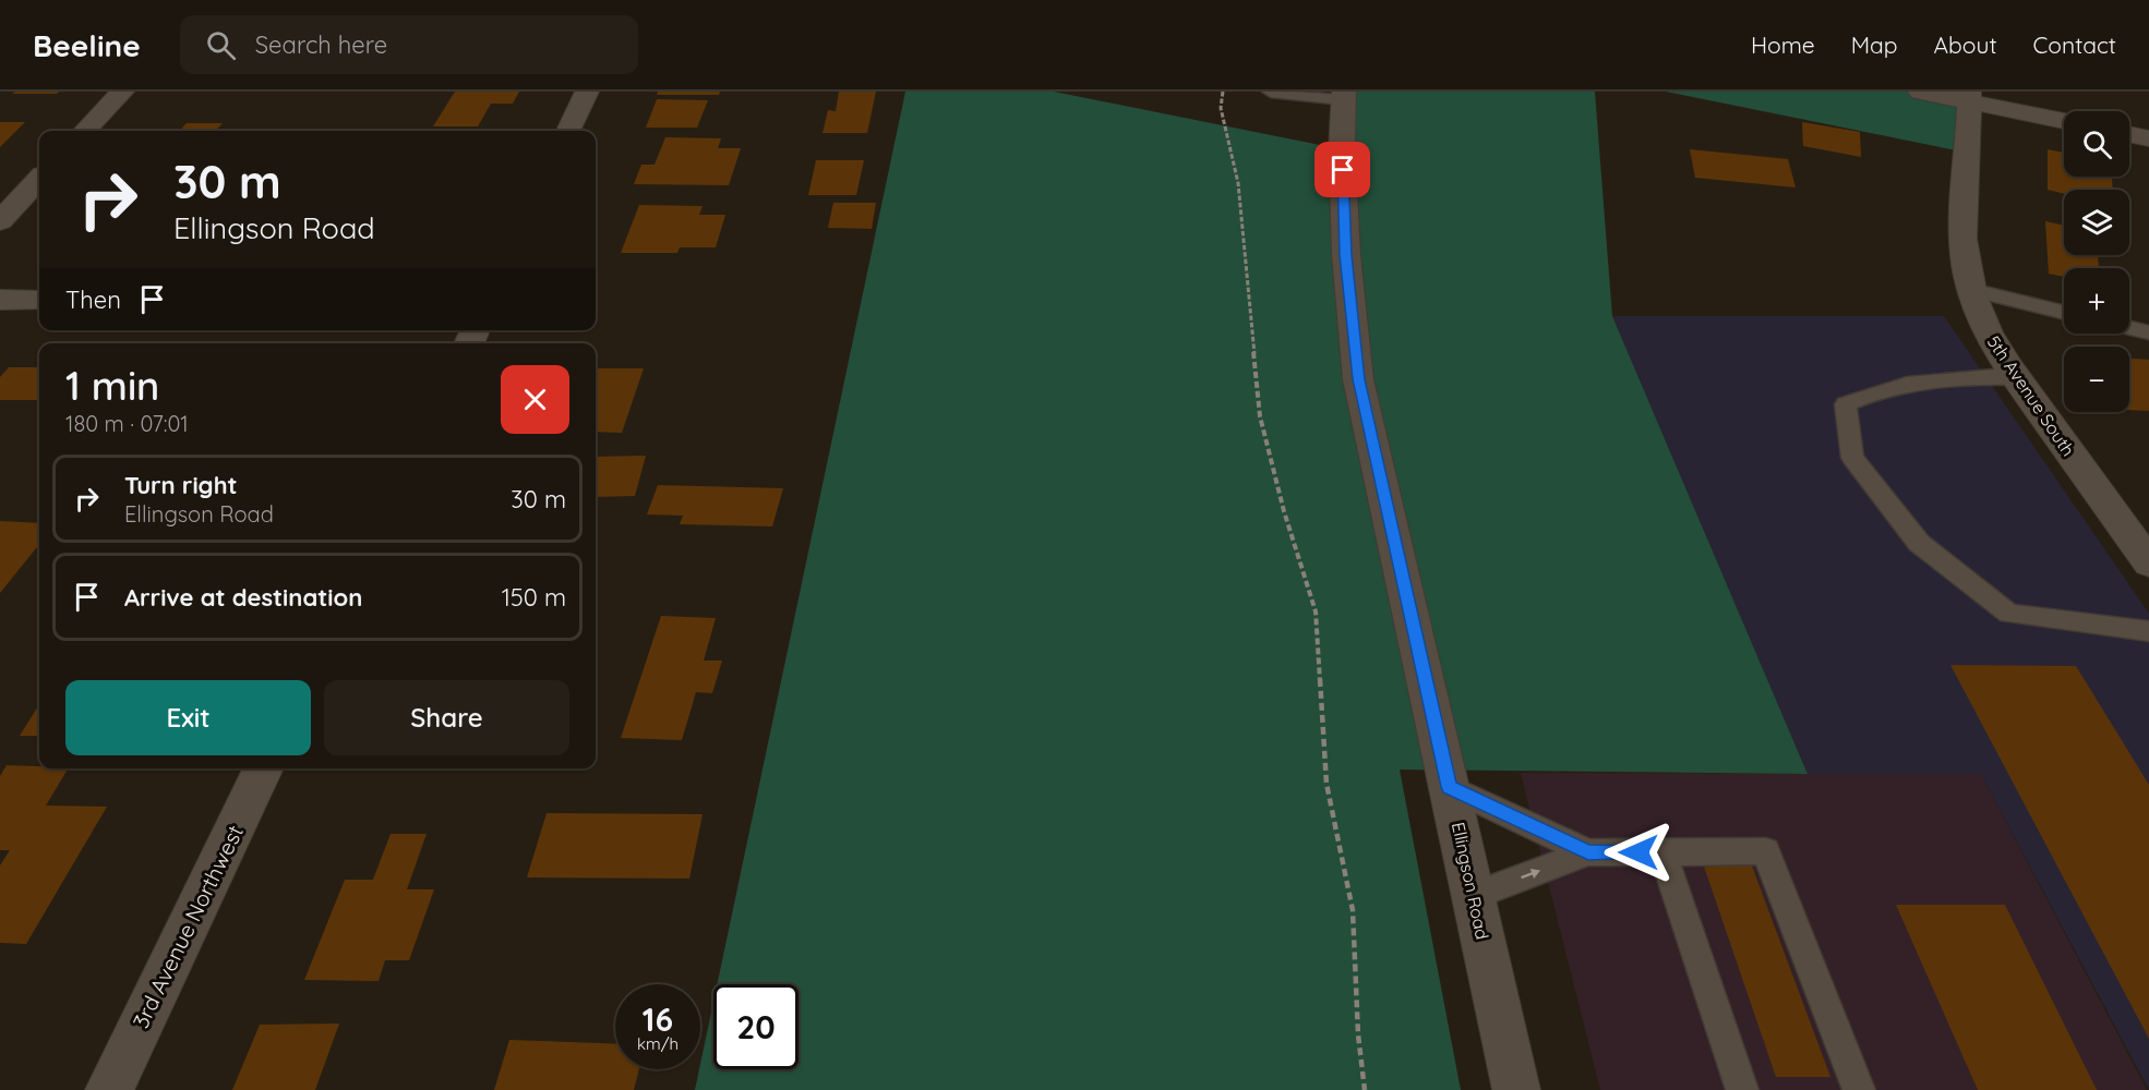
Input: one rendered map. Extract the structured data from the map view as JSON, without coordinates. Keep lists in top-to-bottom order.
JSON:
{
  "streets": {
    "street": ["5th Avenue South", "Ellingson Road", "3rd Avenue Northwest"]
  },
  "page": {
    "header": "Beeline",
    "search": "Search here",
    "nav": [
      "Home",
      "Map",
      "About",
      "Contact"
    ],
    "map_buttons": ["+", "−"],
    "turn": ["30 m", "Ellingson Road"],
    "then": "Then",
    "heading": ["1 min", "180 m · 07:01"],
    "list": [
      {
        "name": "Turn right",
        "note": "Ellingson Road",
        "value": "30 m"
      },
      {
        "name": "Arrive at destination",
        "value": "150 m"
      }
    ],
    "buttons": ["Exit", "Share"],
    "speed": "16 km/h",
    "limit": "20"
  }
}
